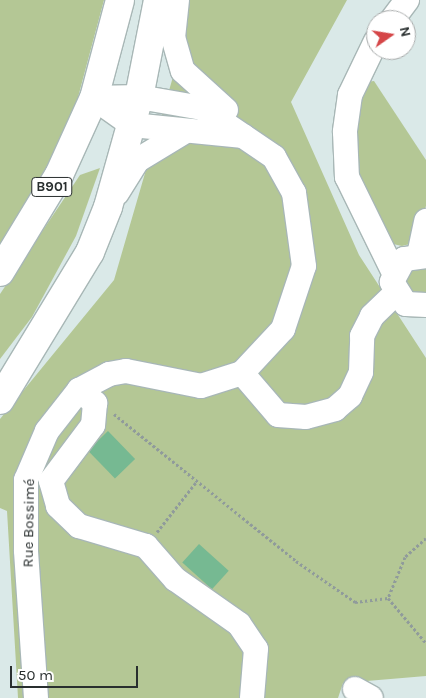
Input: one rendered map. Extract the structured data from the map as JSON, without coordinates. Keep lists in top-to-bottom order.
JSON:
{
  "streets": {
    "main road": ["B901"],
    "street": ["Rue Bossimé"]
  },
  "scale_bar": "50 m",
  "north": "right"
}
